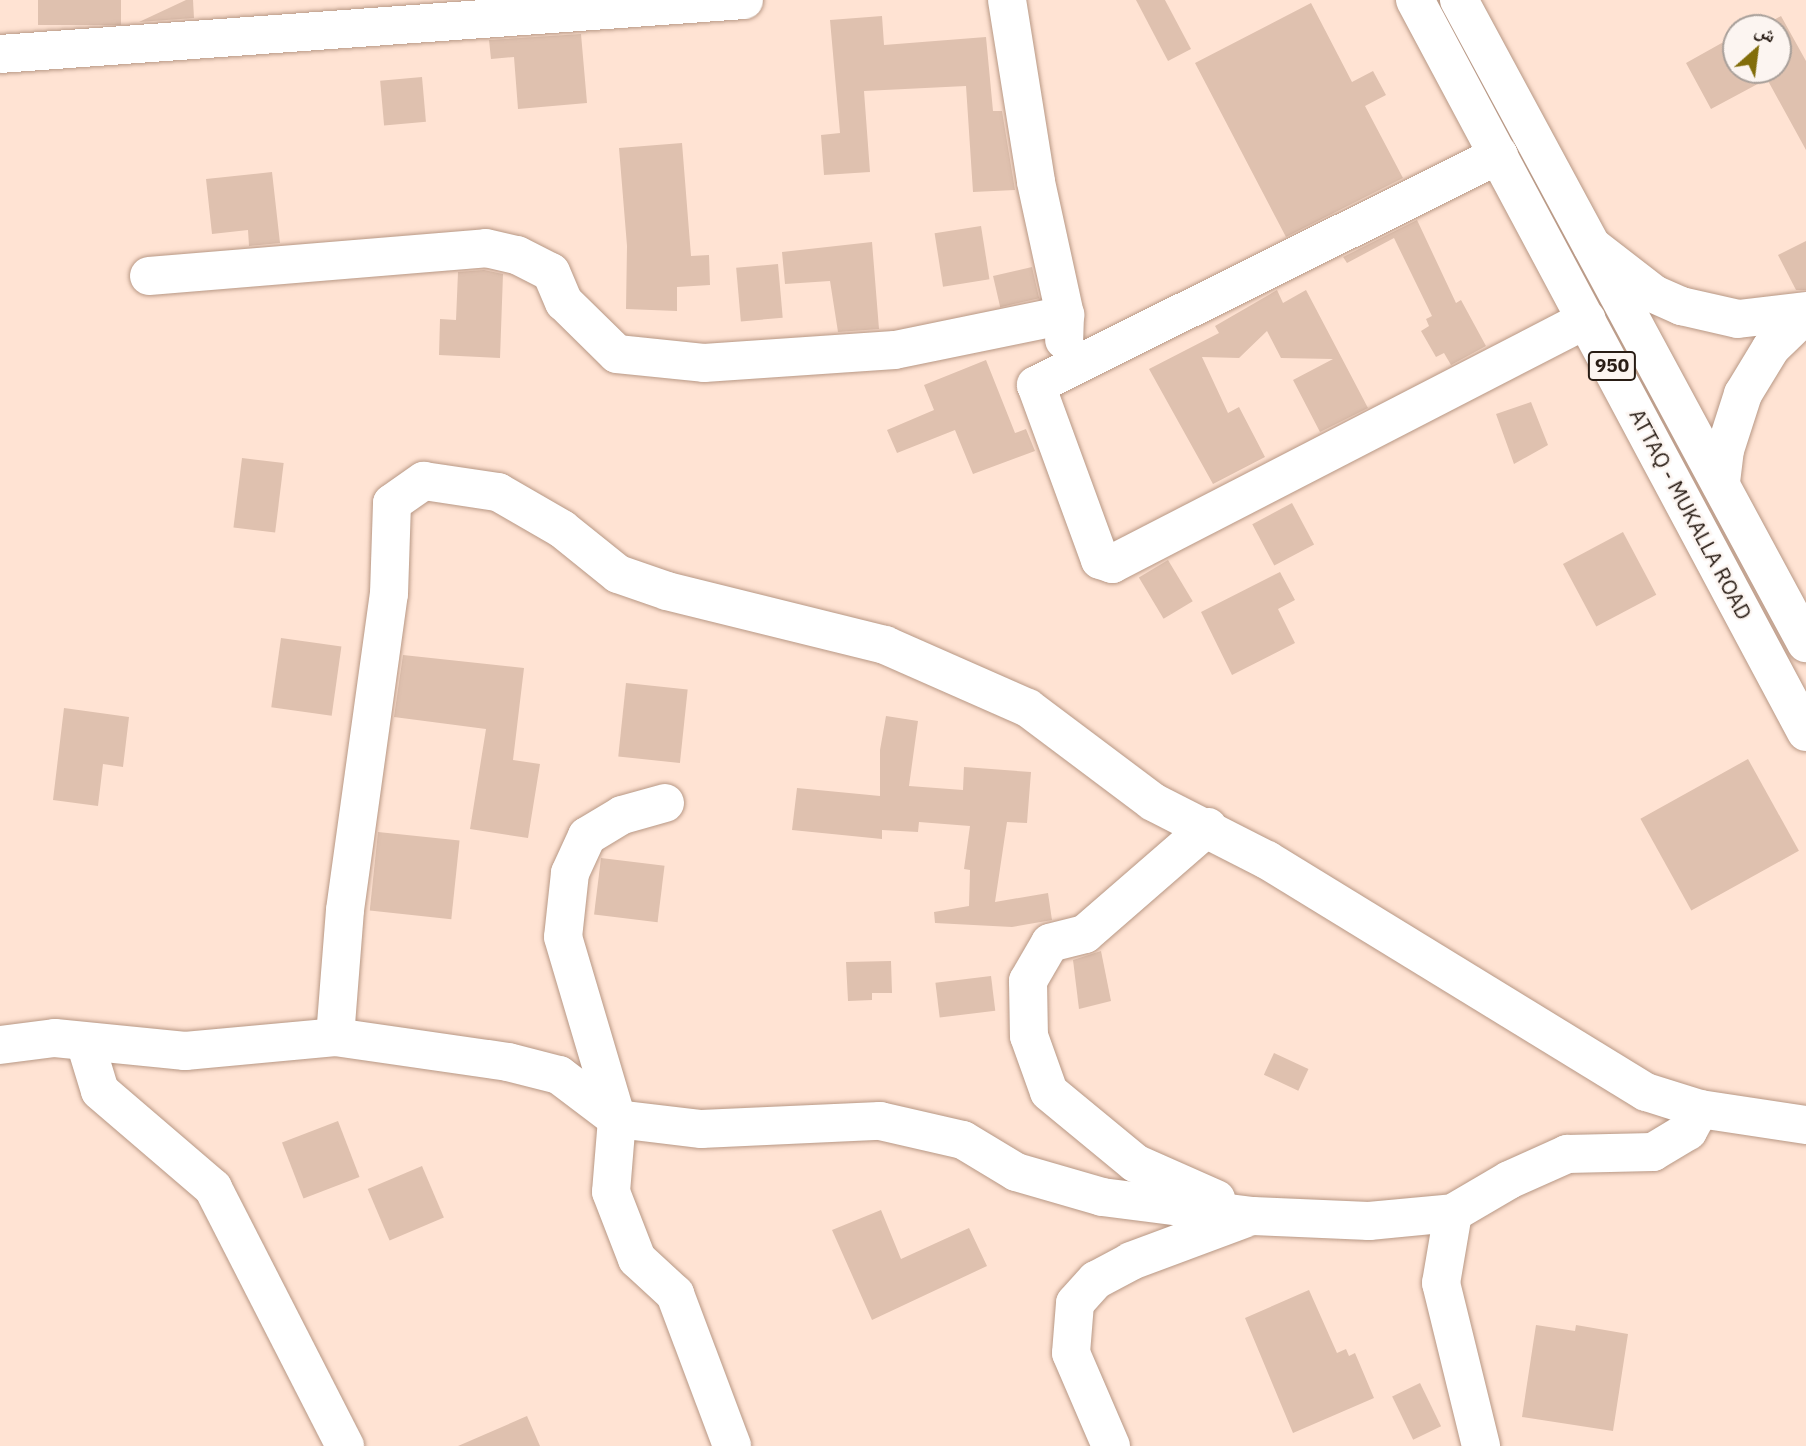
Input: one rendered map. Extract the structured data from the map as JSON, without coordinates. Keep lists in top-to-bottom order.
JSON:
{
  "streets": {
    "street": ["950", "ATTAQ - MUKALLA ROAD"]
  },
  "north": "top right"
}
